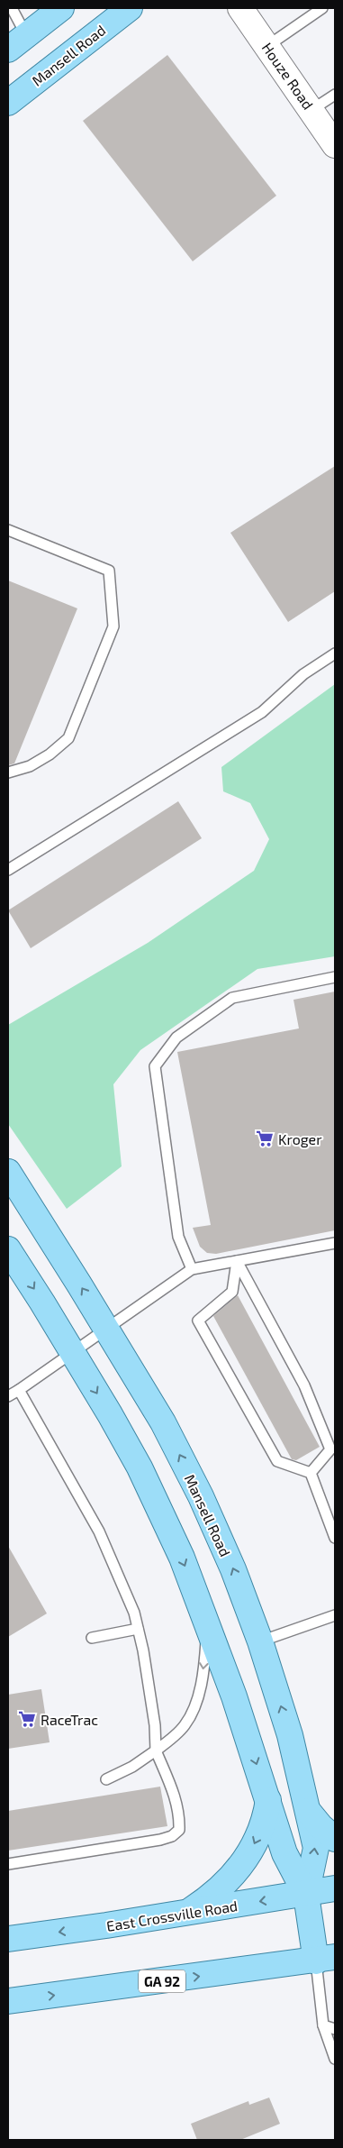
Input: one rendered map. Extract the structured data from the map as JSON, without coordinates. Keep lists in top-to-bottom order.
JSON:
{
  "streets": {
    "main road": ["Mansell Road", "East Crossville Road", "GA 92"],
    "street": ["Houze Road"]
  },
  "crossings": [
    ["Mansell Road", "East Crossville Road"],
    ["Mansell Road", "GA 92"]
  ],
  "places": {
    "supermarket": ["Kroger", "RaceTrac"]
  }
}
